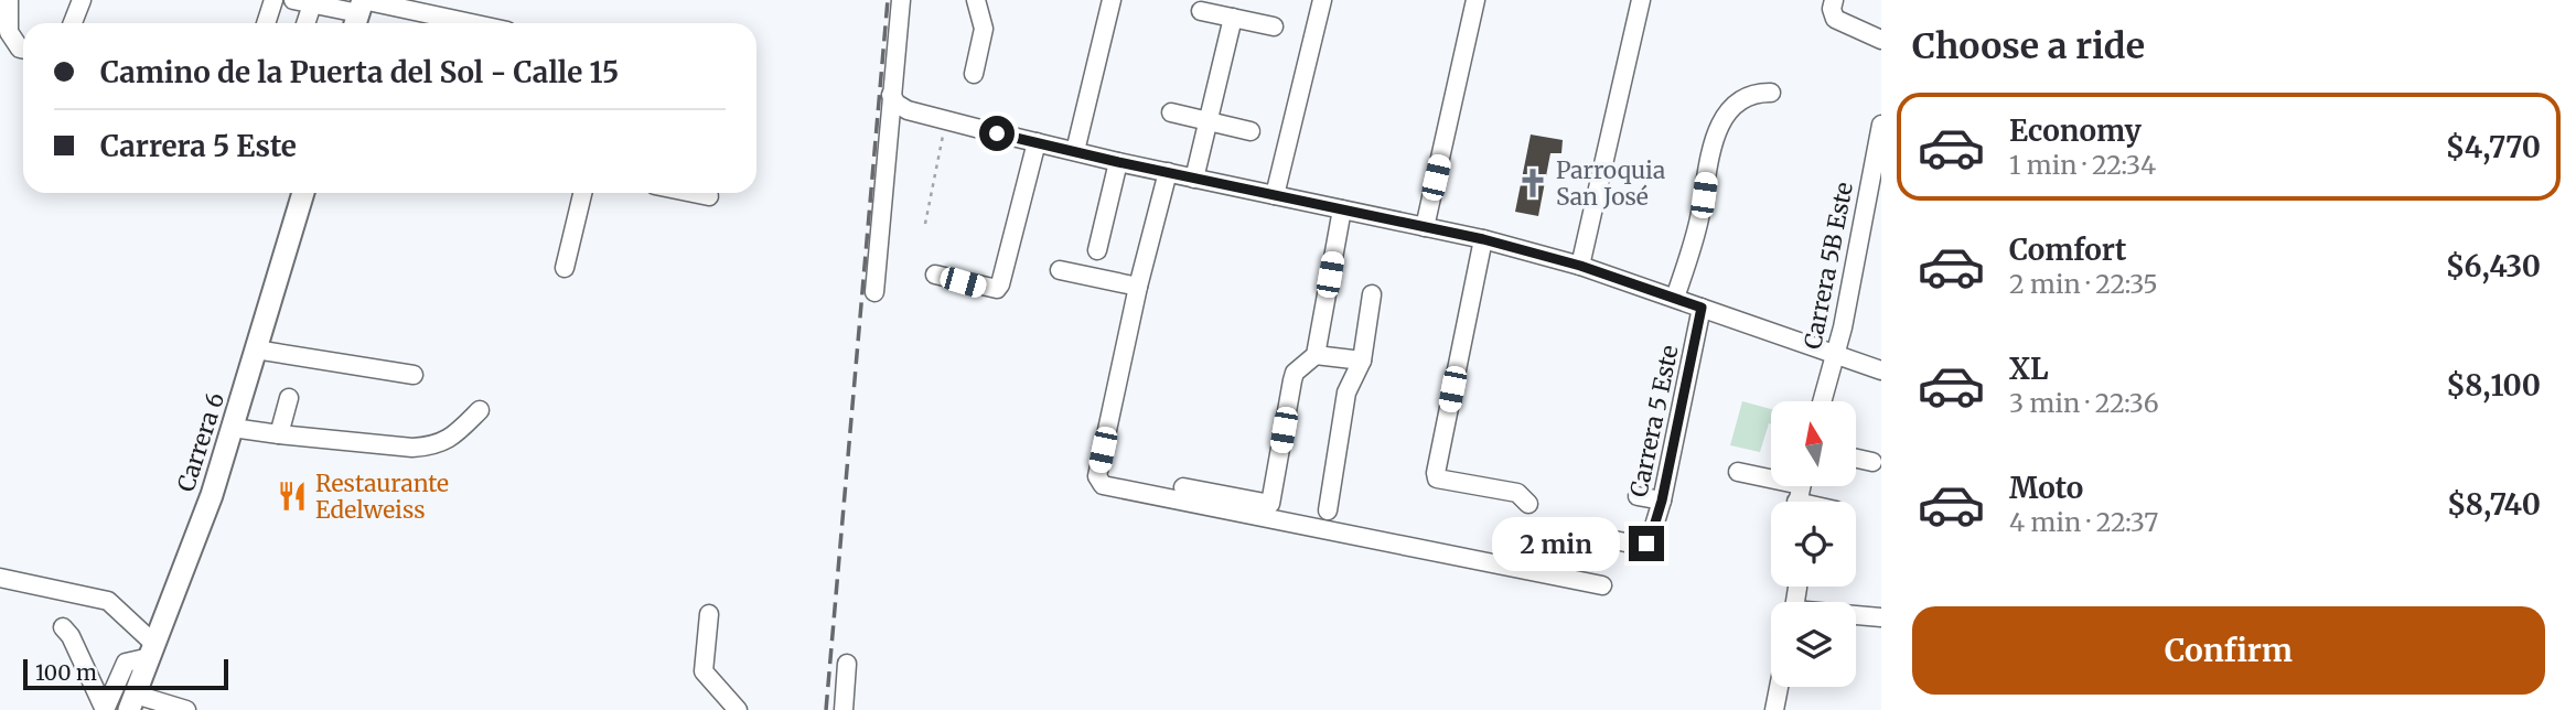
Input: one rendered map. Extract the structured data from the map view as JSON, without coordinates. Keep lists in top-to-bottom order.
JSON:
{
  "streets": {
    "main road": ["Carrera 6"],
    "street": ["Carrera 5B Este", "Carrera 5 Este"]
  },
  "places": {
    "church": ["Parroquia San José"],
    "restaurant": ["Restaurante Edelweiss"]
  },
  "scale_bar": "100 m",
  "north": "top",
  "page": {
    "heading": "Choose a ride",
    "banner": ["Camino de la Puerta del Sol - Calle 15", "Carrera 5 Este"],
    "list": [
      {
        "name": "Economy",
        "note": "1 min · 22:34",
        "value": "$4,770"
      },
      {
        "name": "Comfort",
        "note": "2 min · 22:35",
        "value": "$6,430"
      },
      {
        "name": "XL",
        "note": "3 min · 22:36",
        "value": "$8,100"
      },
      {
        "name": "Moto",
        "note": "4 min · 22:37",
        "value": "$8,740"
      }
    ],
    "bubble": "2 min",
    "buttons": "Confirm",
    "scale": "100 m"
  }
}
